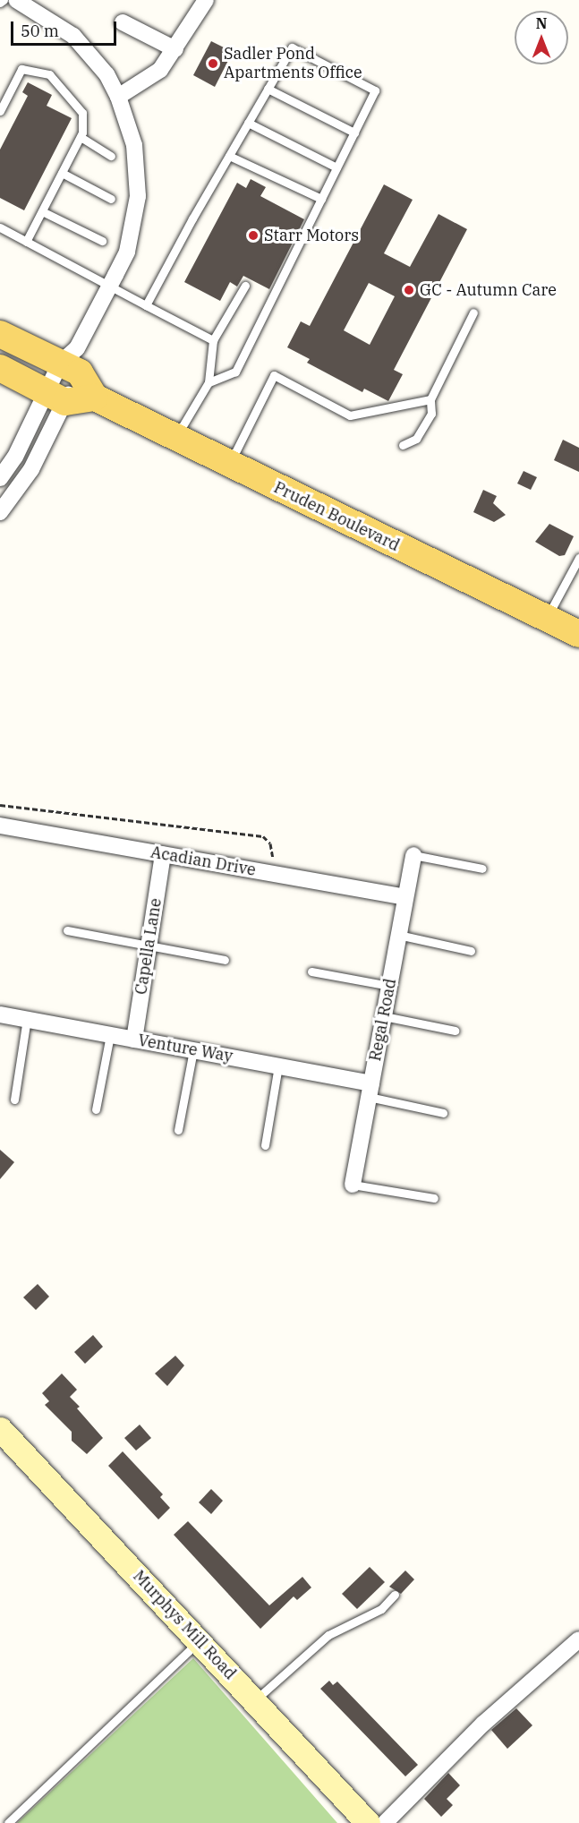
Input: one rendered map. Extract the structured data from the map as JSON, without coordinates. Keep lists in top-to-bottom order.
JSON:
{
  "streets": {
    "main road": ["Pruden Boulevard"],
    "street": [
      "Acadian Drive",
      "Capella Lane",
      "Regal Road",
      "Venture Way",
      "Murphys Mill Road"
    ]
  },
  "crossings": [
    ["Acadian Drive", "Capella Lane"],
    ["Acadian Drive", "Regal Road"],
    ["Capella Lane", "Venture Way"],
    ["Regal Road", "Venture Way"]
  ],
  "places": ["Sadler Pond Apartments Office", "Starr Motors", "GC - Autumn Care"],
  "scale_bar": "50 m",
  "north": "top"
}
